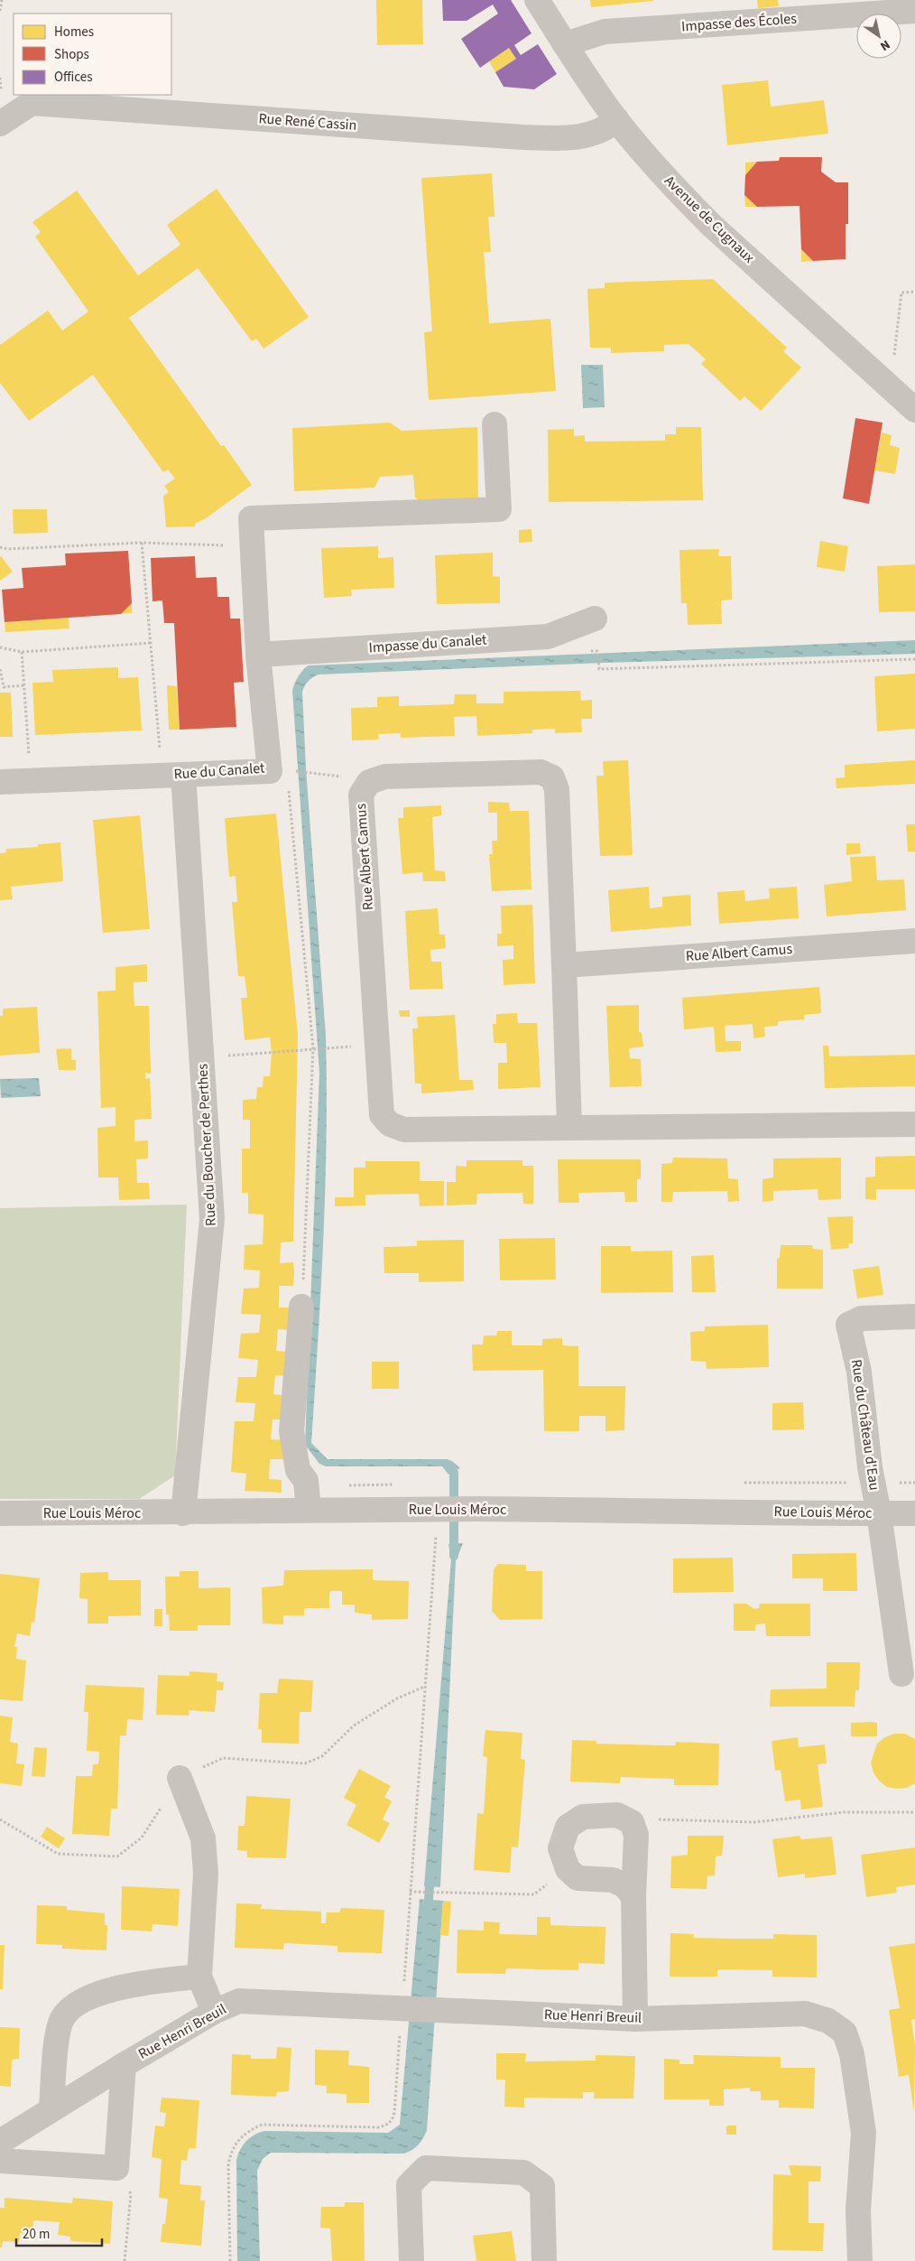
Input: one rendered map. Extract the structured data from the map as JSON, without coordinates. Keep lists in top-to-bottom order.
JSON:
{
  "streets": {
    "street": [
      "Impasse des Écoles",
      "Rue René Cassin",
      "Avenue de Cugnaux",
      "Impasse du Canalet",
      "Rue du Canalet",
      "Rue Albert Camus",
      "Rue du Boucher de Perthes",
      "Rue du Château d'Eau",
      "Rue Louis Méroc",
      "Rue Henri Breuil"
    ]
  },
  "crossings": [
    ["Impasse des Écoles", "Avenue de Cugnaux"],
    ["Rue René Cassin", "Avenue de Cugnaux"],
    ["Impasse du Canalet", "Rue du Canalet"],
    ["Rue du Canalet", "Rue du Boucher de Perthes"],
    ["Rue du Boucher de Perthes", "Rue Louis Méroc"],
    ["Rue du Château d'Eau", "Rue Louis Méroc"]
  ],
  "legend": ["Homes", "Shops", "Offices"],
  "scale_bar": "20 m",
  "north": "bottom right"
}
